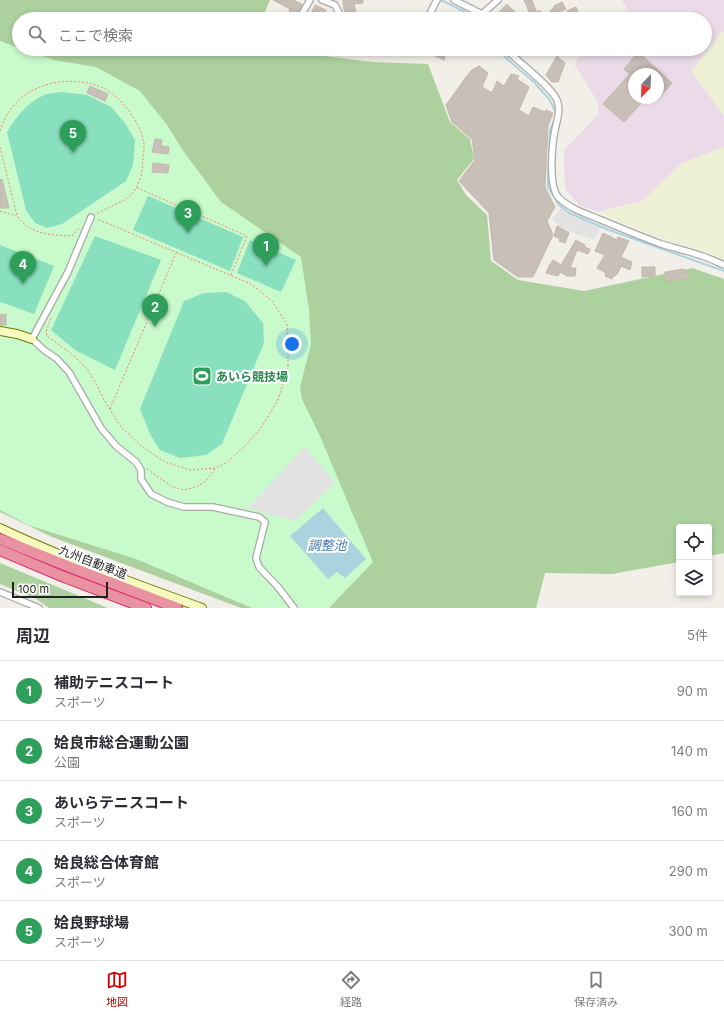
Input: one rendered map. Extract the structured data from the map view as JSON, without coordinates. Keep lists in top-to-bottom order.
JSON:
{
  "streets": {
    "highway": ["九州自動車道"]
  },
  "water": ["調整池"],
  "places": {
    "sports": ["あいら競技場"]
  },
  "scale_bar": "100 m",
  "north": "bottom left",
  "page": {
    "search": "ここで検索",
    "pins": [
      "5",
      "3",
      "1",
      "4",
      "2"
    ],
    "scale": "100 m",
    "heading": ["周辺", "5件"],
    "list": [
      {
        "mark": "1",
        "name": "補助テニスコート",
        "note": "スポーツ",
        "value": "90 m"
      },
      {
        "mark": "2",
        "name": "姶良市総合運動公園",
        "note": "公園",
        "value": "140 m"
      },
      {
        "mark": "3",
        "name": "あいらテニスコート",
        "note": "スポーツ",
        "value": "160 m"
      },
      {
        "mark": "4",
        "name": "姶良総合体育館",
        "note": "スポーツ",
        "value": "290 m"
      },
      {
        "mark": "5",
        "name": "姶良野球場",
        "note": "スポーツ",
        "value": "300 m"
      }
    ],
    "nav": ["地図", "経路", "保存済み"]
  }
}
